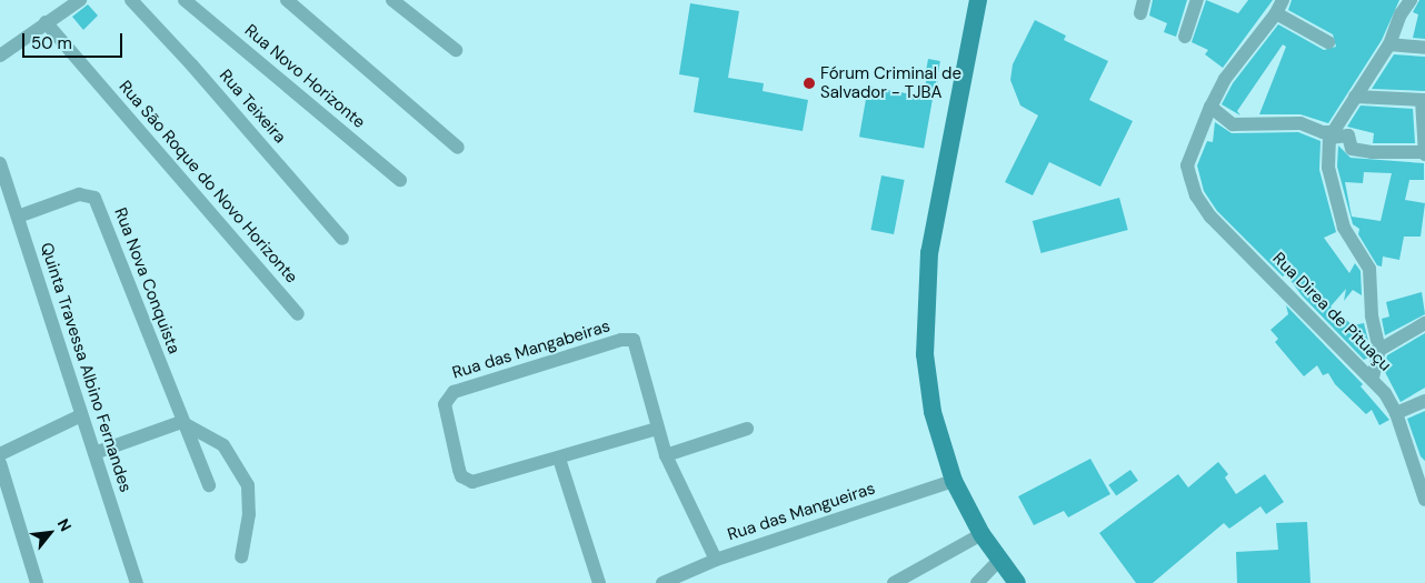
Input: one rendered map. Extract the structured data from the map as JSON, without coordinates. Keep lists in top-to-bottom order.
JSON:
{
  "streets": {
    "street": [
      "Rua Novo Horizonte",
      "Rua Teixeira",
      "Rua São Roque do Novo Horizonte",
      "Rua Nova Conquista",
      "Rua Direa de Pituaçu",
      "Rua das Mangabeiras",
      "Quinta Travessa Albino Fernandes",
      "Rua das Mangueiras"
    ]
  },
  "crossings": [
    ["Rua Nova Conquista", "Quinta Travessa Albino Fernandes"],
    ["Rua das Mangabeiras", "Rua das Mangueiras"]
  ],
  "places": ["Fórum Criminal de Salvador - TJBA"],
  "scale_bar": "50 m",
  "north": "top right"
}
